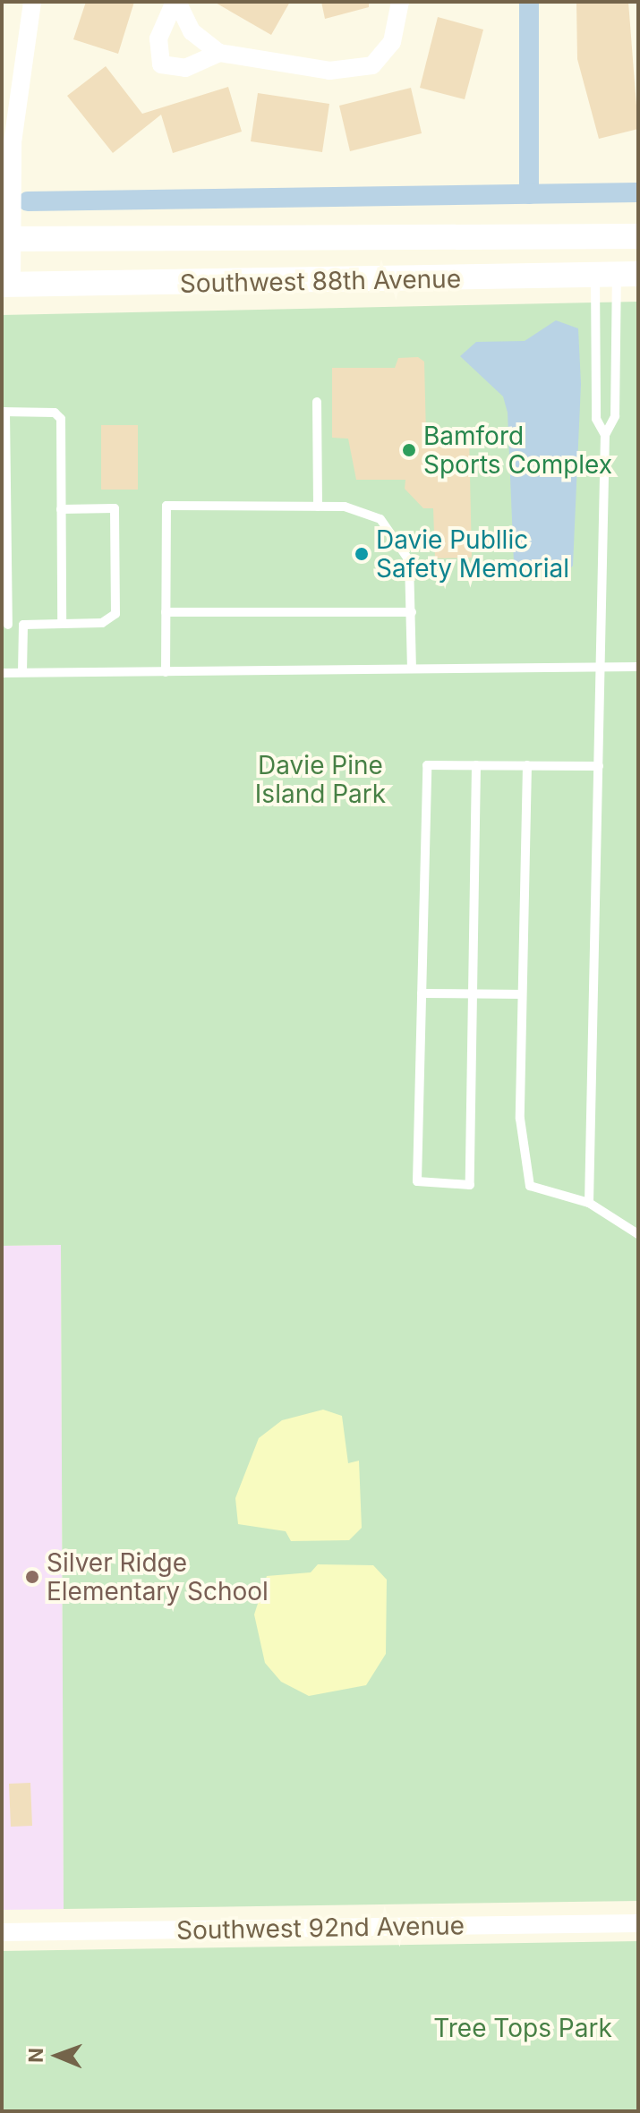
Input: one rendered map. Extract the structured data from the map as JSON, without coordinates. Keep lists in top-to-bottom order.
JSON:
{
  "streets": {
    "main road": ["Southwest 88th Avenue"],
    "street": ["Southwest 92nd Avenue"]
  },
  "parks": ["Davie Pine Island Park", "Tree Tops Park"],
  "places": ["Bamford Sports Complex", "Davie Publlic Safety Memorial", "Silver Ridge Elementary School"],
  "north": "left"
}
